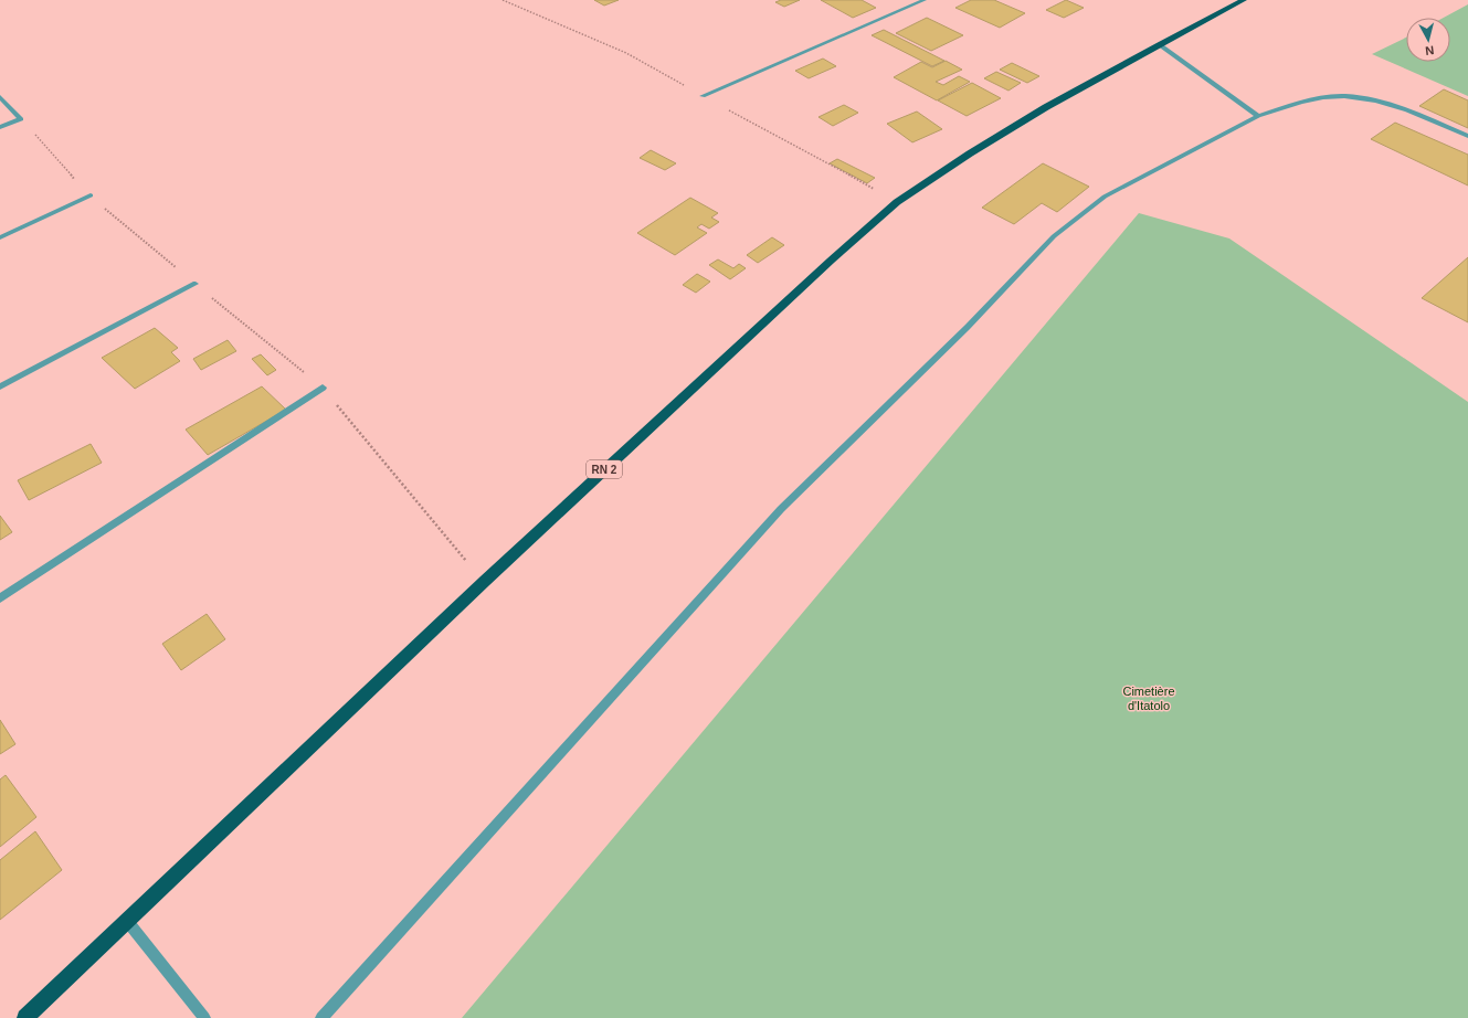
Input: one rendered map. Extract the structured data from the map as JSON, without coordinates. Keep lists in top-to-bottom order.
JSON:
{
  "streets": {
    "highway": ["RN 2"]
  },
  "parks": ["Cimetière d'Itatolo"],
  "north": "bottom"
}
